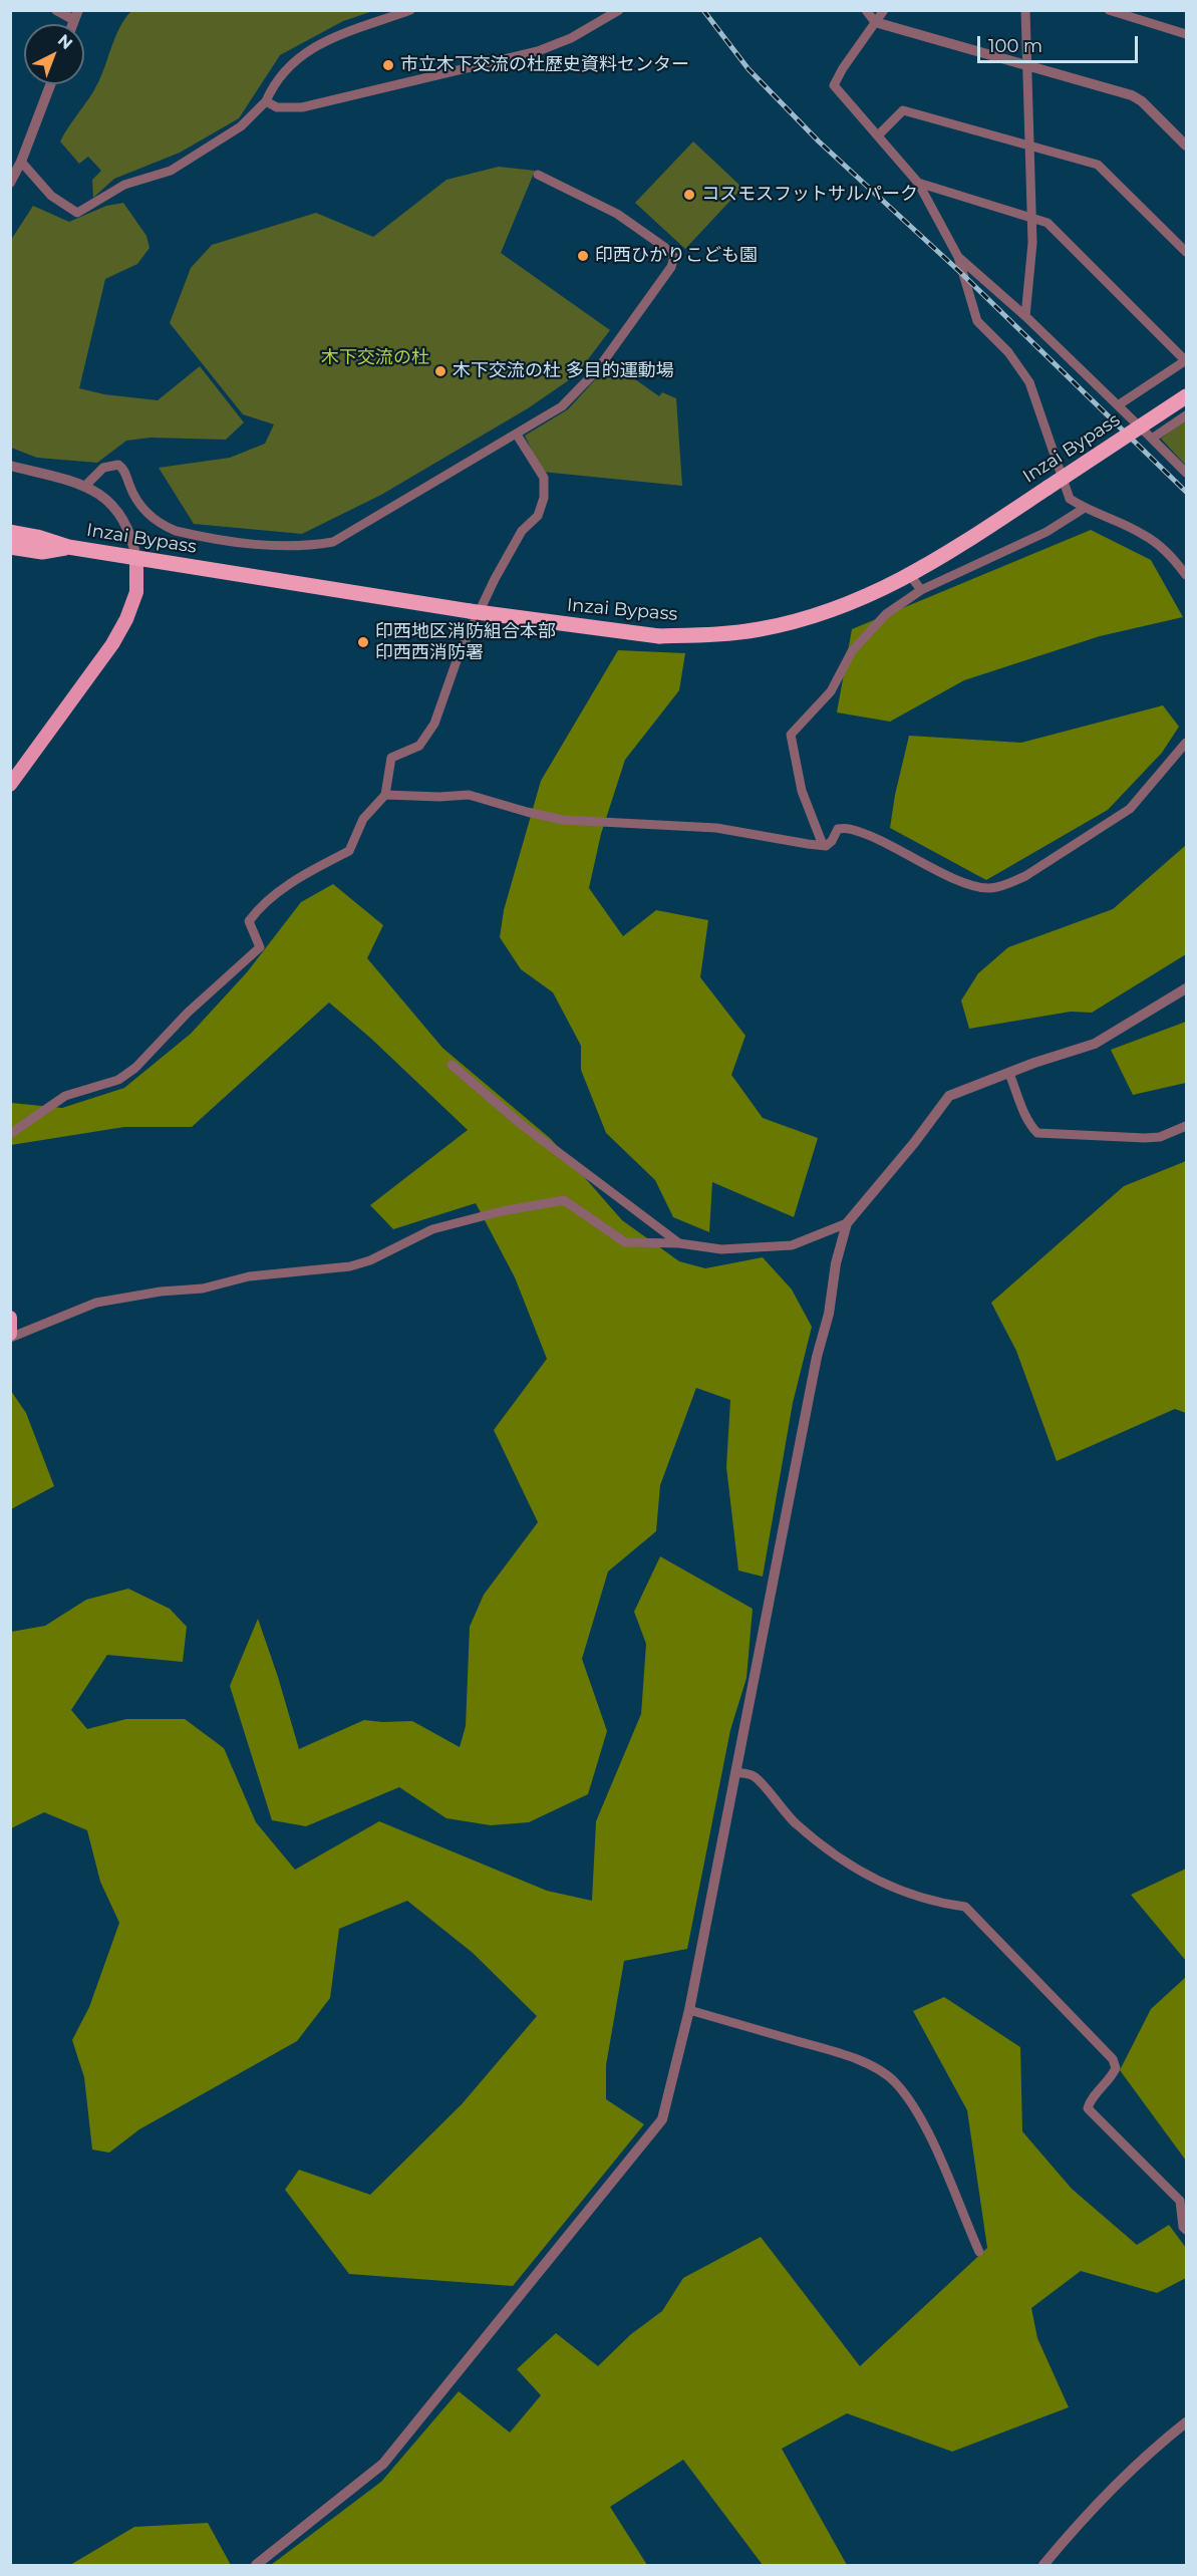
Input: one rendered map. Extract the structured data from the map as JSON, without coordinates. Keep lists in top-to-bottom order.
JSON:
{
  "streets": {
    "highway": ["Inzai Bypass"]
  },
  "parks": ["木下交流の杜"],
  "places": [
    "市立木下交流の杜歴史資料センター",
    "コスモスフットサルパーク",
    "印西ひかりこども園",
    "木下交流の杜 多目的運動場",
    "印西地区消防組合本部 印西西消防署"
  ],
  "scale_bar": "100 m",
  "north": "top right"
}
